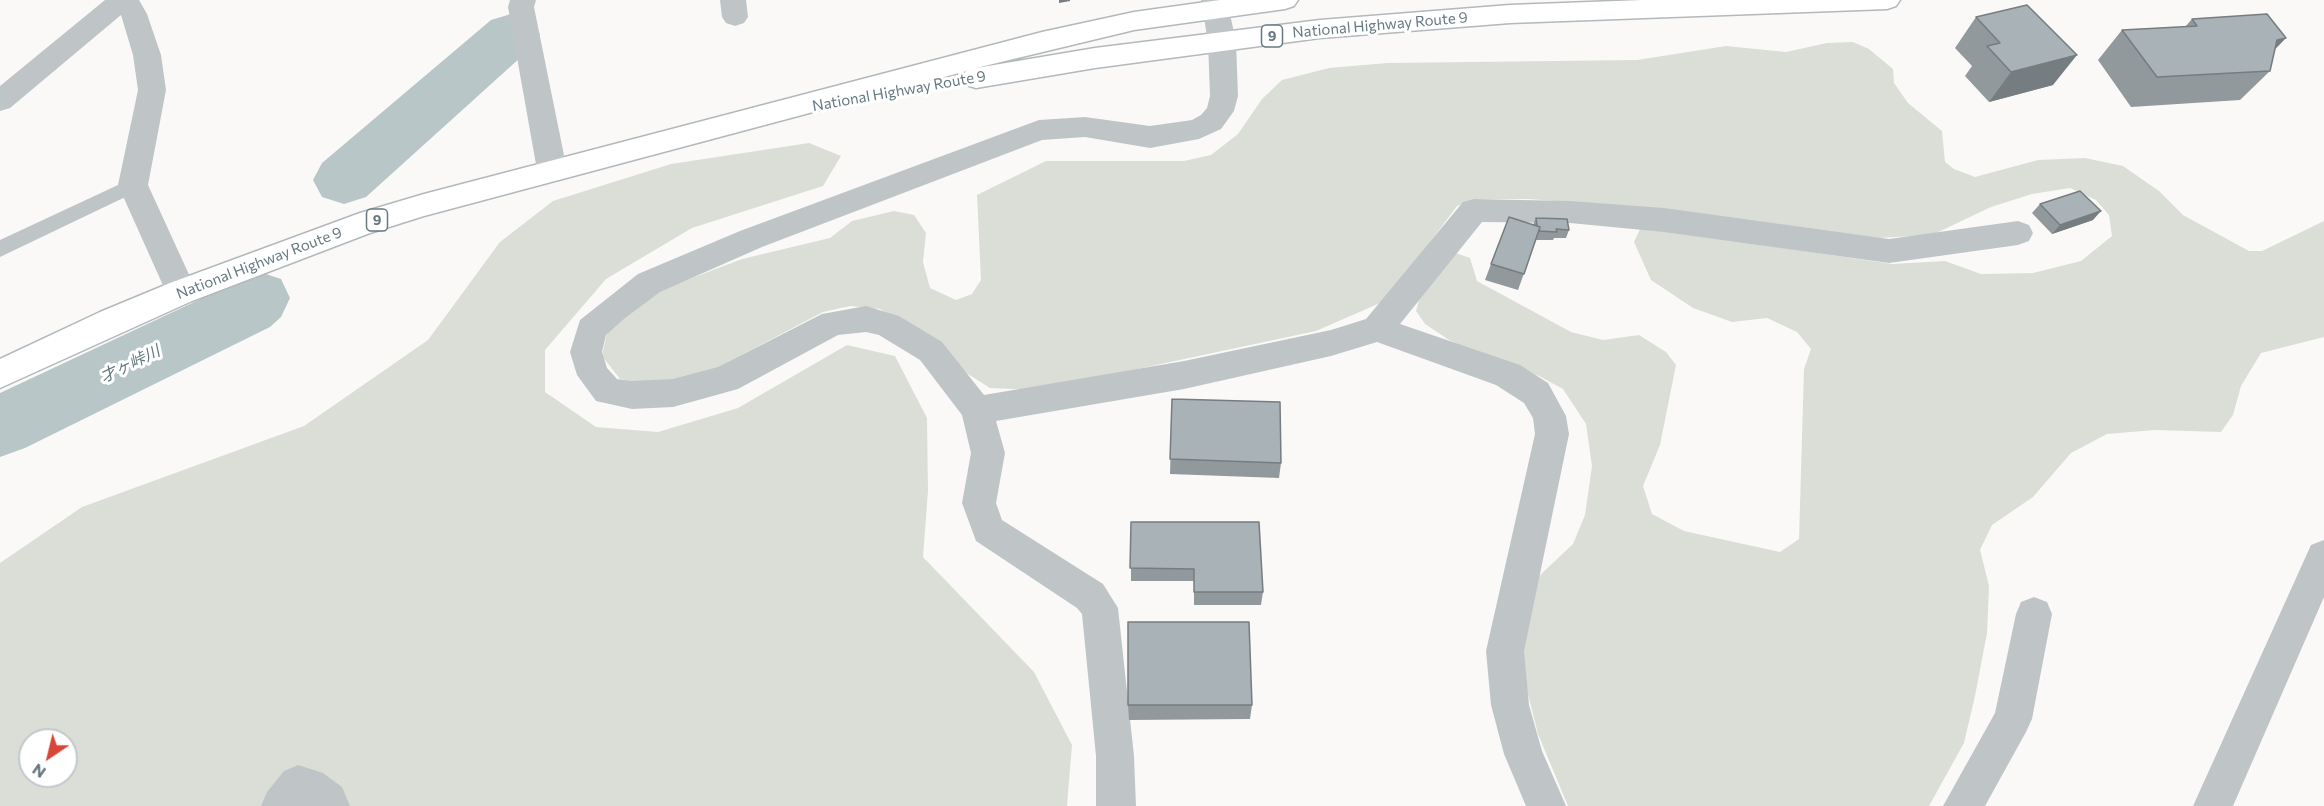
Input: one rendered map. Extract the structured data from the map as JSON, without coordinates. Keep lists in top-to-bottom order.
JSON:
{
  "streets": {
    "highway": ["National Highway Route 9", "9"]
  },
  "water": ["才ヶ峠川"],
  "north": "bottom left"
}
